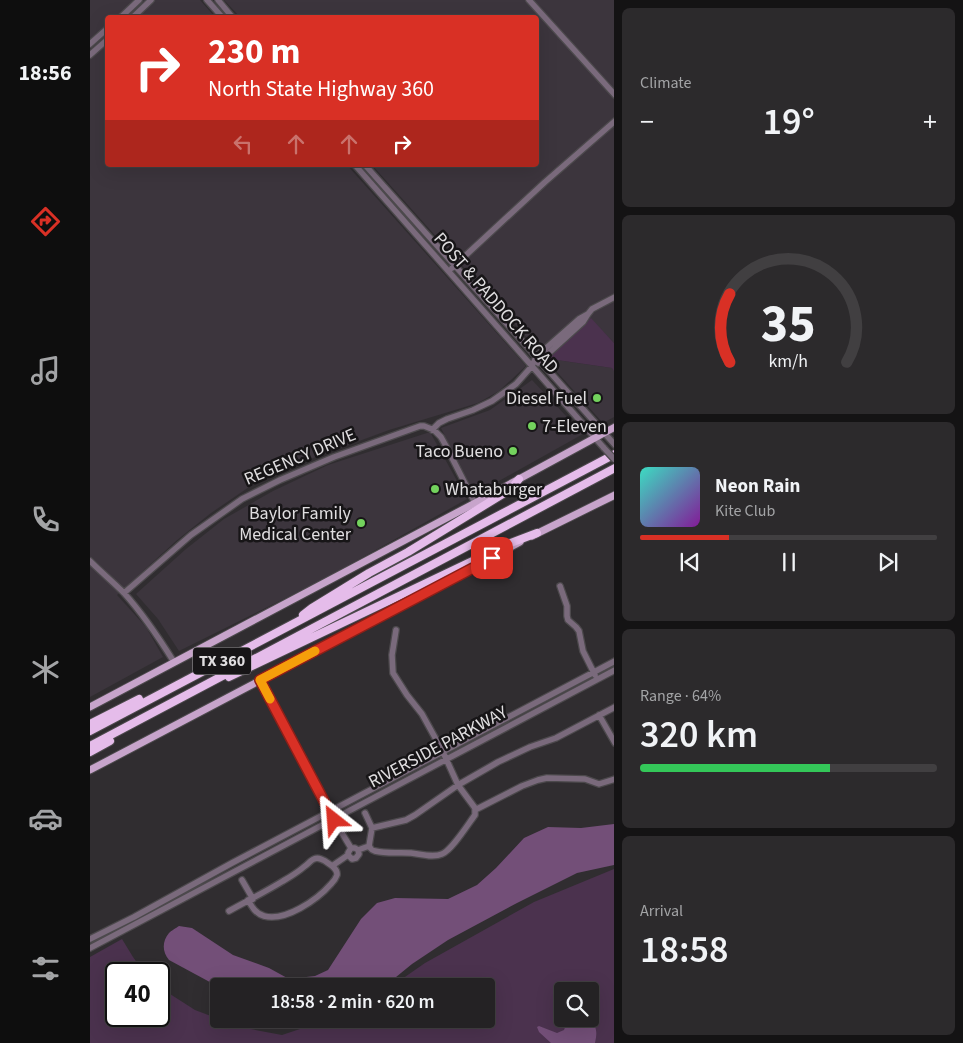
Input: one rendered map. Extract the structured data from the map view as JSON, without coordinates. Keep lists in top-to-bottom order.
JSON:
{
  "streets": {
    "highway": ["TX 360"],
    "street": ["POST & PADDOCK ROAD", "REGENCY DRIVE", "RIVERSIDE PARKWAY"]
  },
  "places": [
    "Diesel Fuel",
    "7-Eleven",
    "Taco Bueno",
    "Whataburger",
    "Baylor Family Medical Center"
  ],
  "page": {
    "tabs": "18:56",
    "tile": [
      "Climate",
      ["Range · 64%", "320 km"],
      ["Arrival", "18:58"]
    ],
    "turn": ["230 m", "North State Highway 360"],
    "heat": ["−", "19°", "+"],
    "song": ["Neon Rain", "Kite Club"],
    "limit": "40",
    "trip": "18:58 · 2 min · 620 m",
    "gauge": ["35", "km/h"]
  }
}
